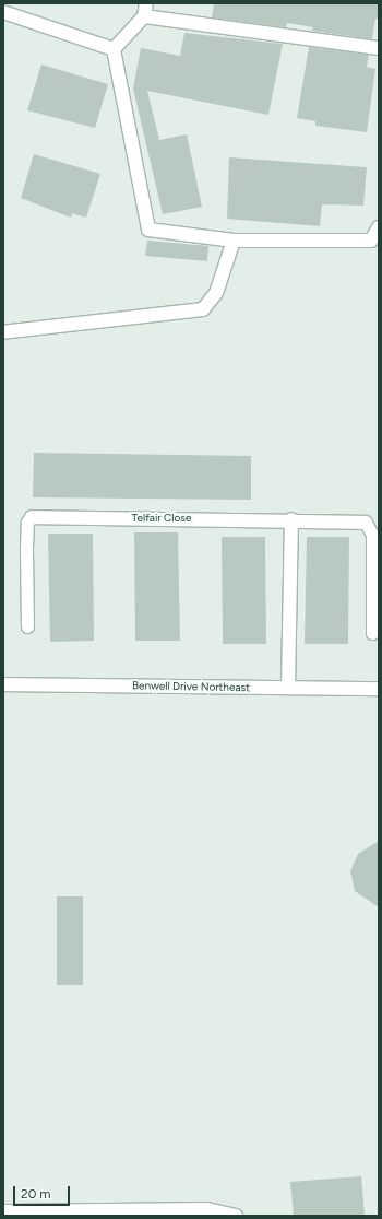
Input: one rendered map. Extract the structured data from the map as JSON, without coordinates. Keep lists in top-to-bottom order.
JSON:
{
  "streets": {
    "street": ["Telfair Close", "Benwell Drive Northeast"]
  },
  "scale_bar": "20 m"
}
